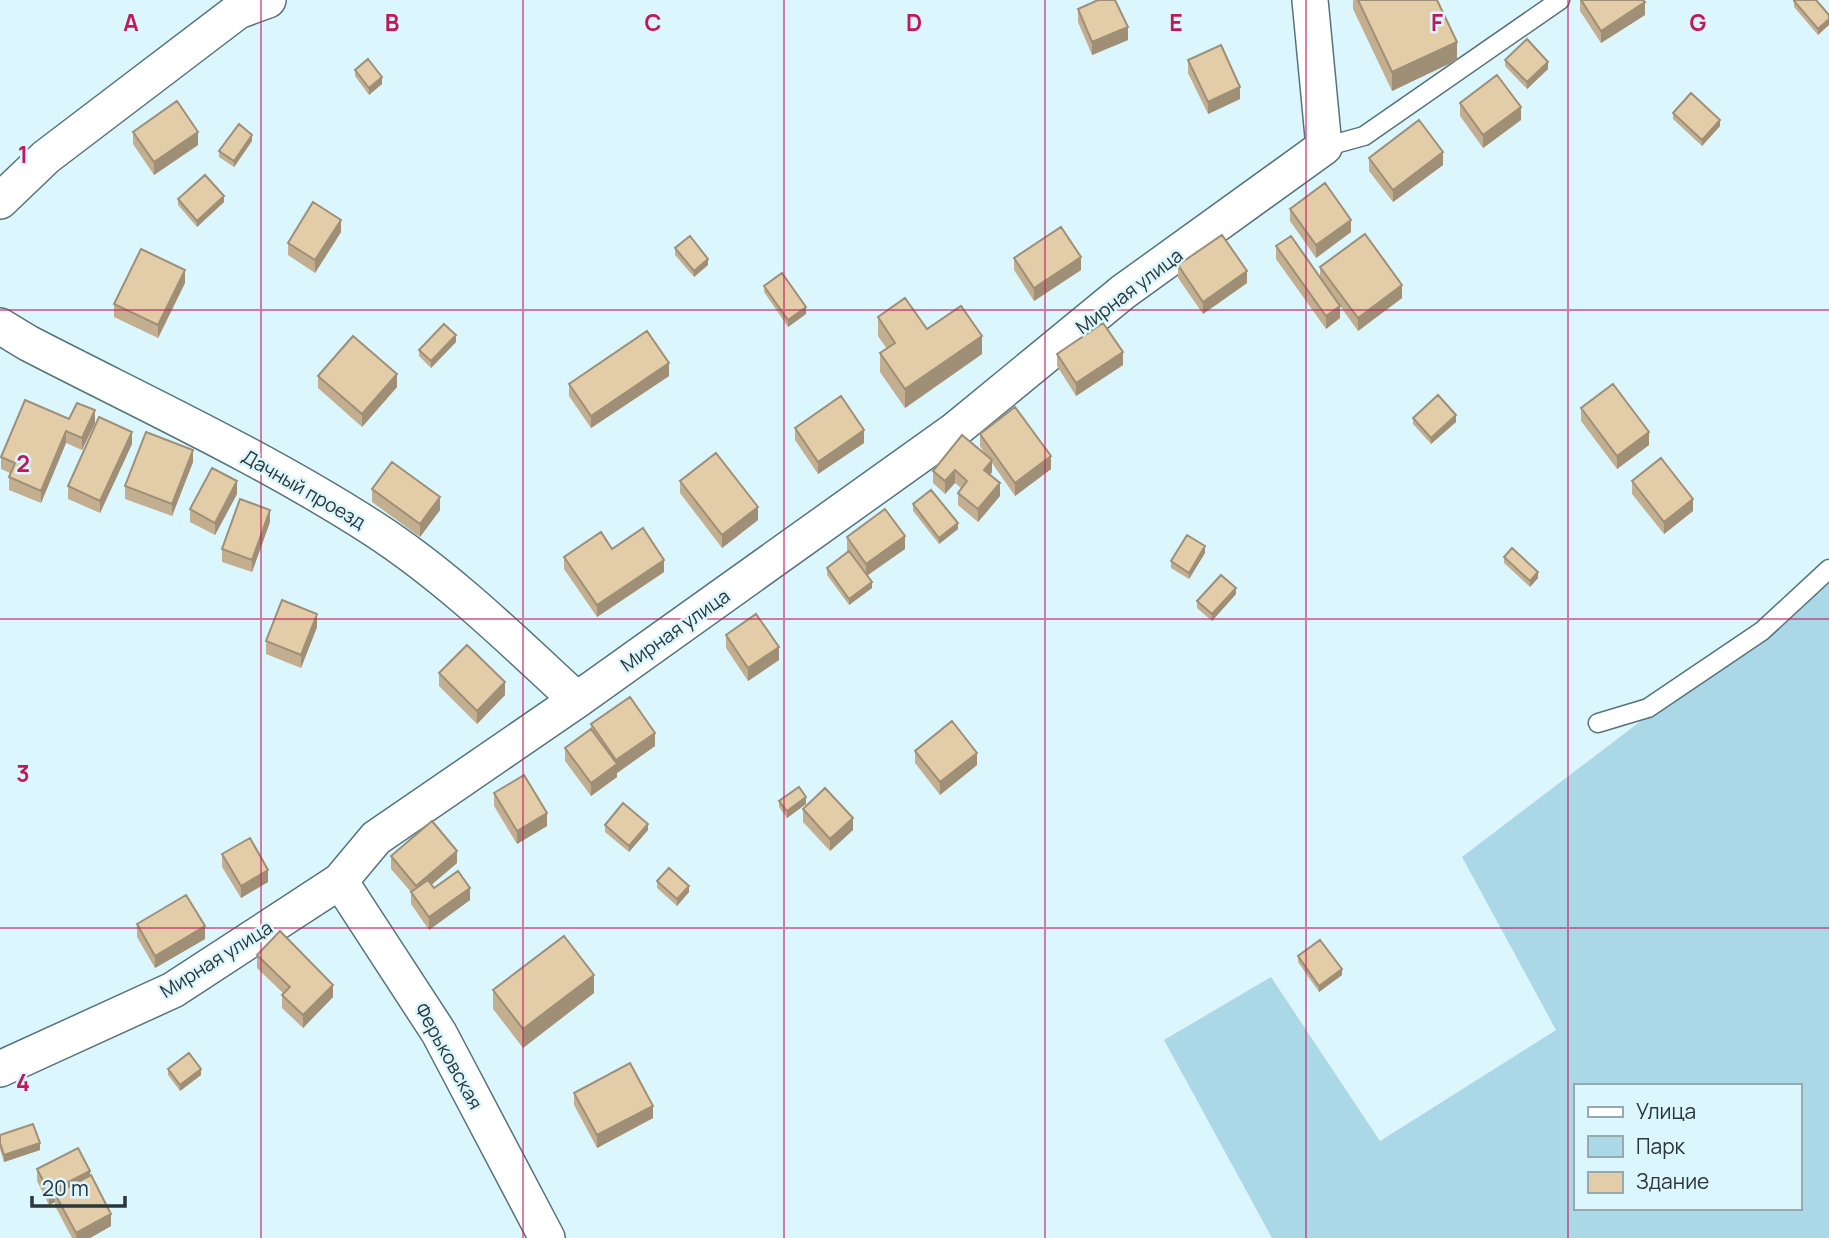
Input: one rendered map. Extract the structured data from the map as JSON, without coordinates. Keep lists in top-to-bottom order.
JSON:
{
  "streets": {
    "street": ["Мирная улица", "Дачный проезд", "Ферьковская"]
  },
  "crossings": [
    ["Мирная улица", "Дачный проезд"],
    ["Мирная улица", "Ферьковская"]
  ],
  "legend": ["Улица", "Парк", "Здание"],
  "scale_bar": "20 m",
  "grid": {
    "columns": [
      "A",
      "B",
      "C",
      "D",
      "E",
      "F",
      "G"
    ],
    "rows": [
      "1",
      "2",
      "3",
      "4"
    ]
  }
}
